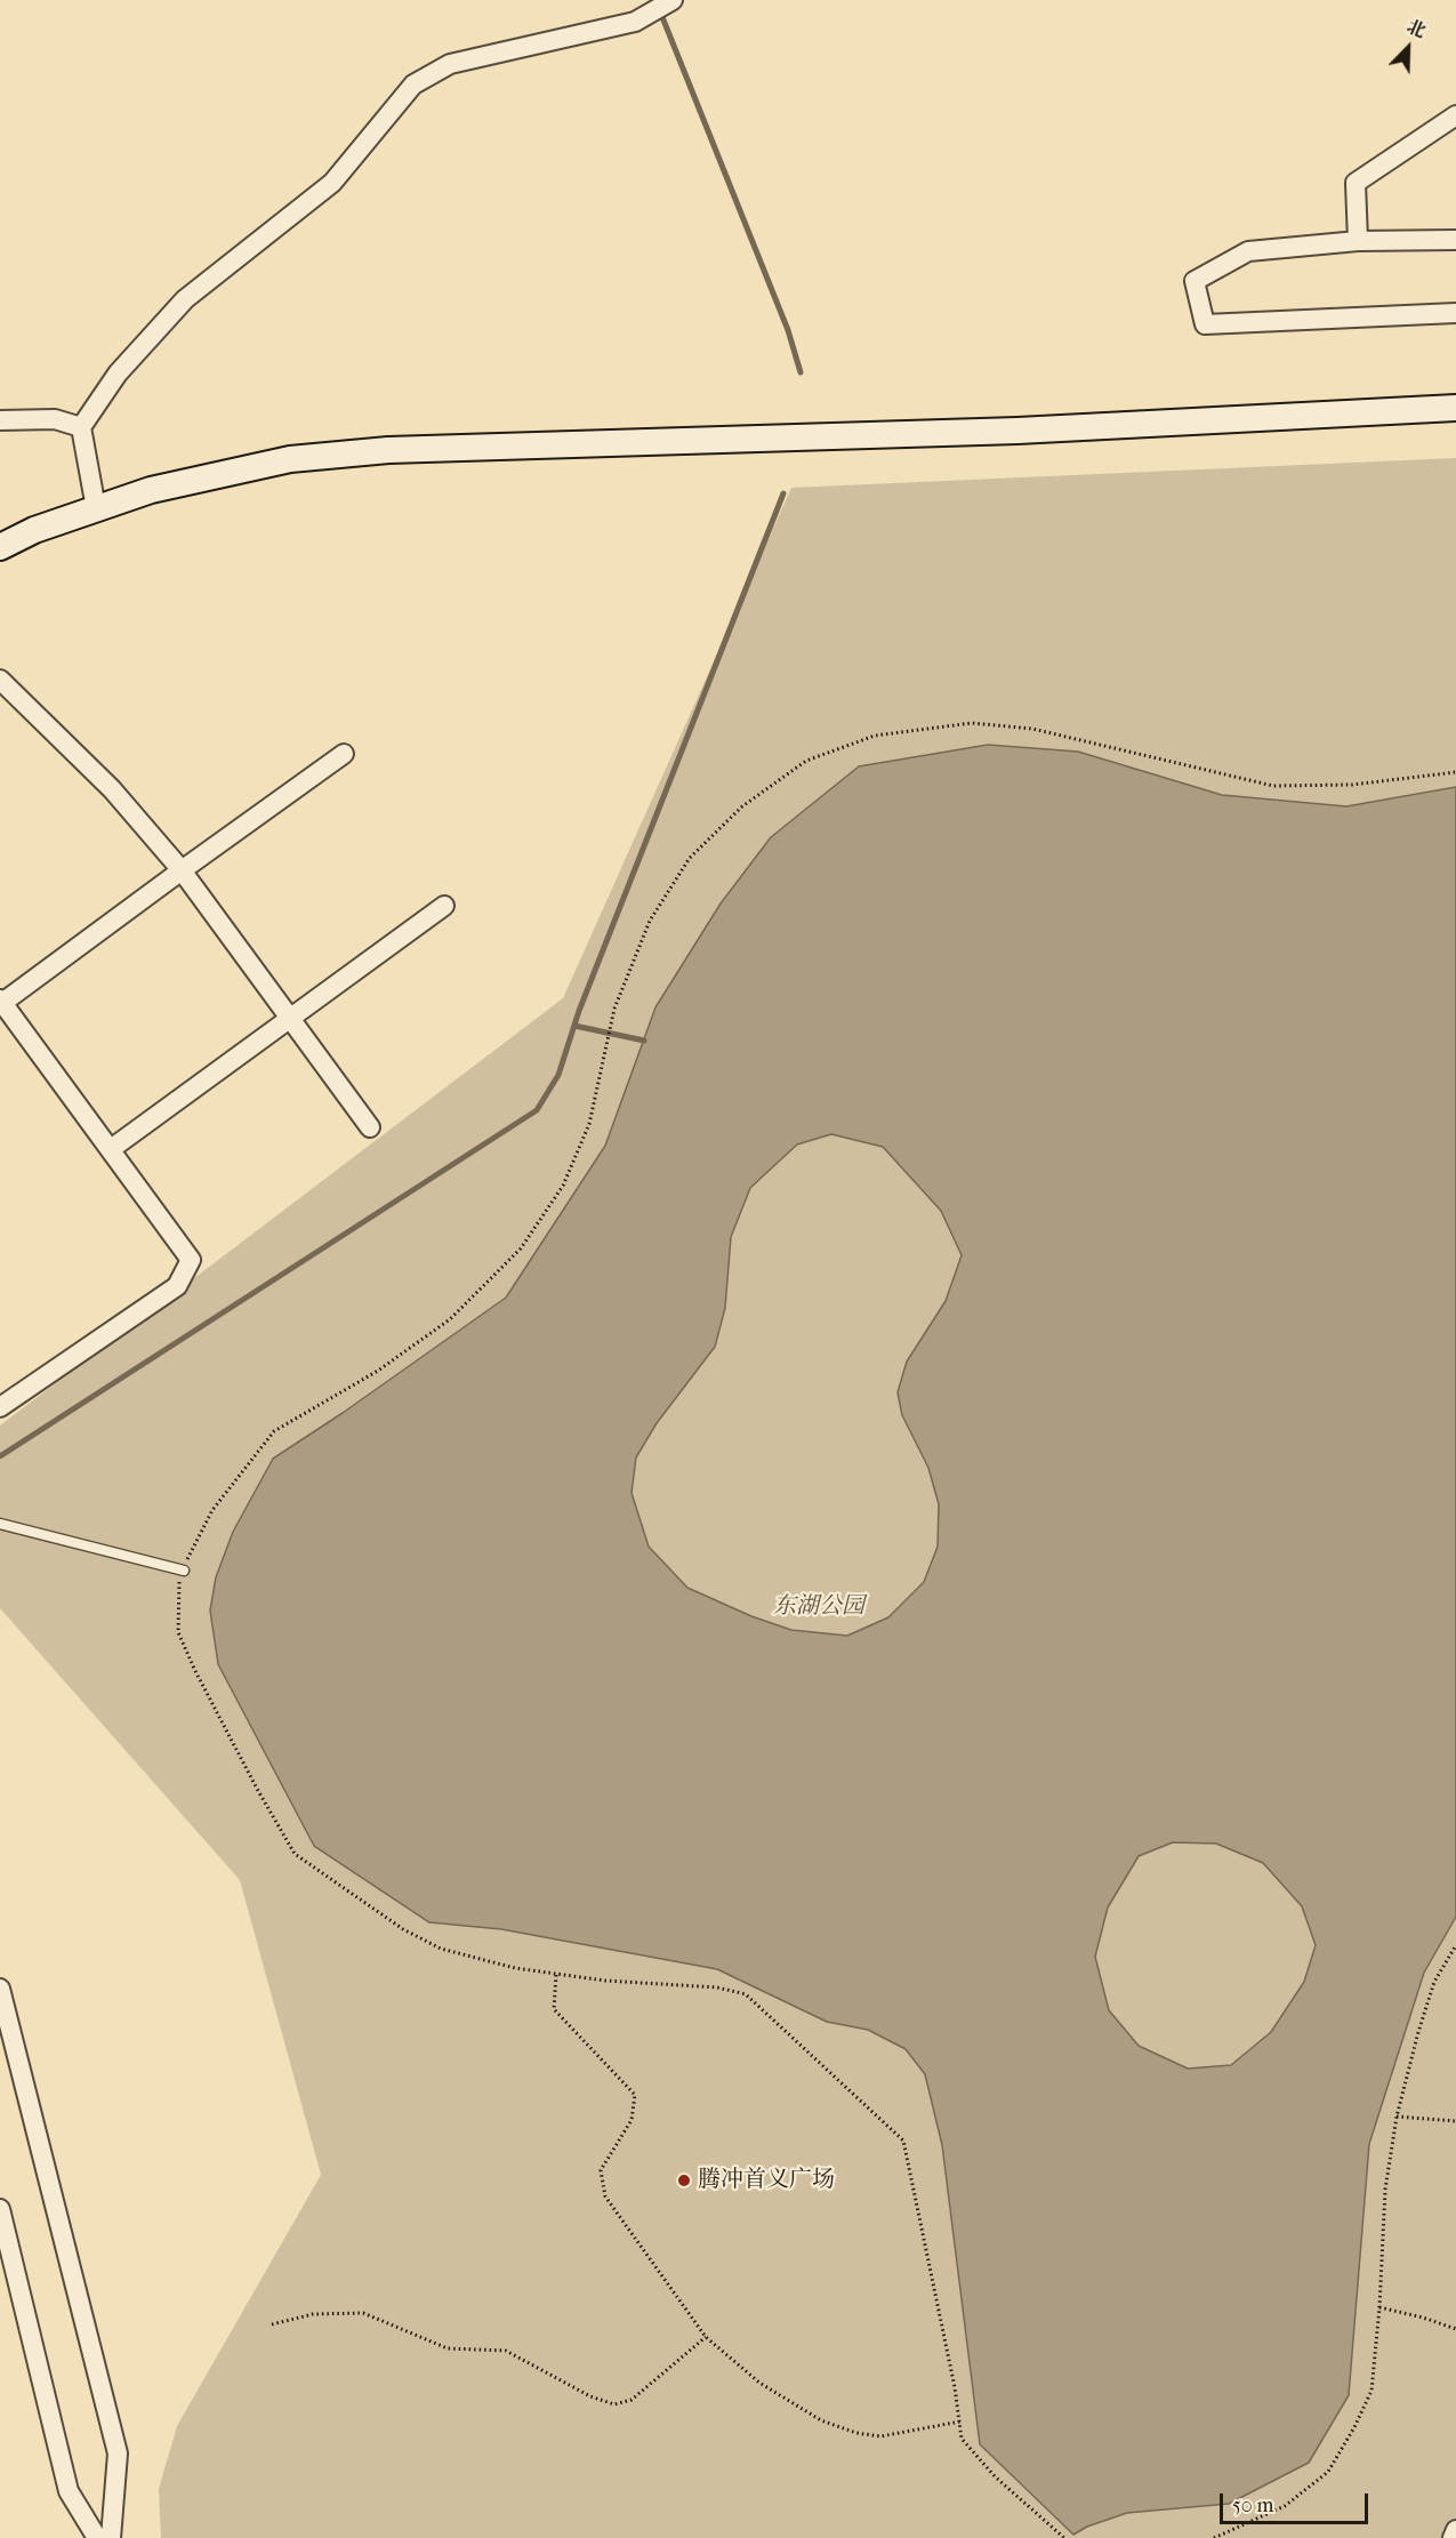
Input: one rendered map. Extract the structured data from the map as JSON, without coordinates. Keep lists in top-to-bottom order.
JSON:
{
  "parks": ["东湖公园"],
  "places": ["腾冲首义广场"],
  "scale_bar": "50 m",
  "north": "top right"
}
